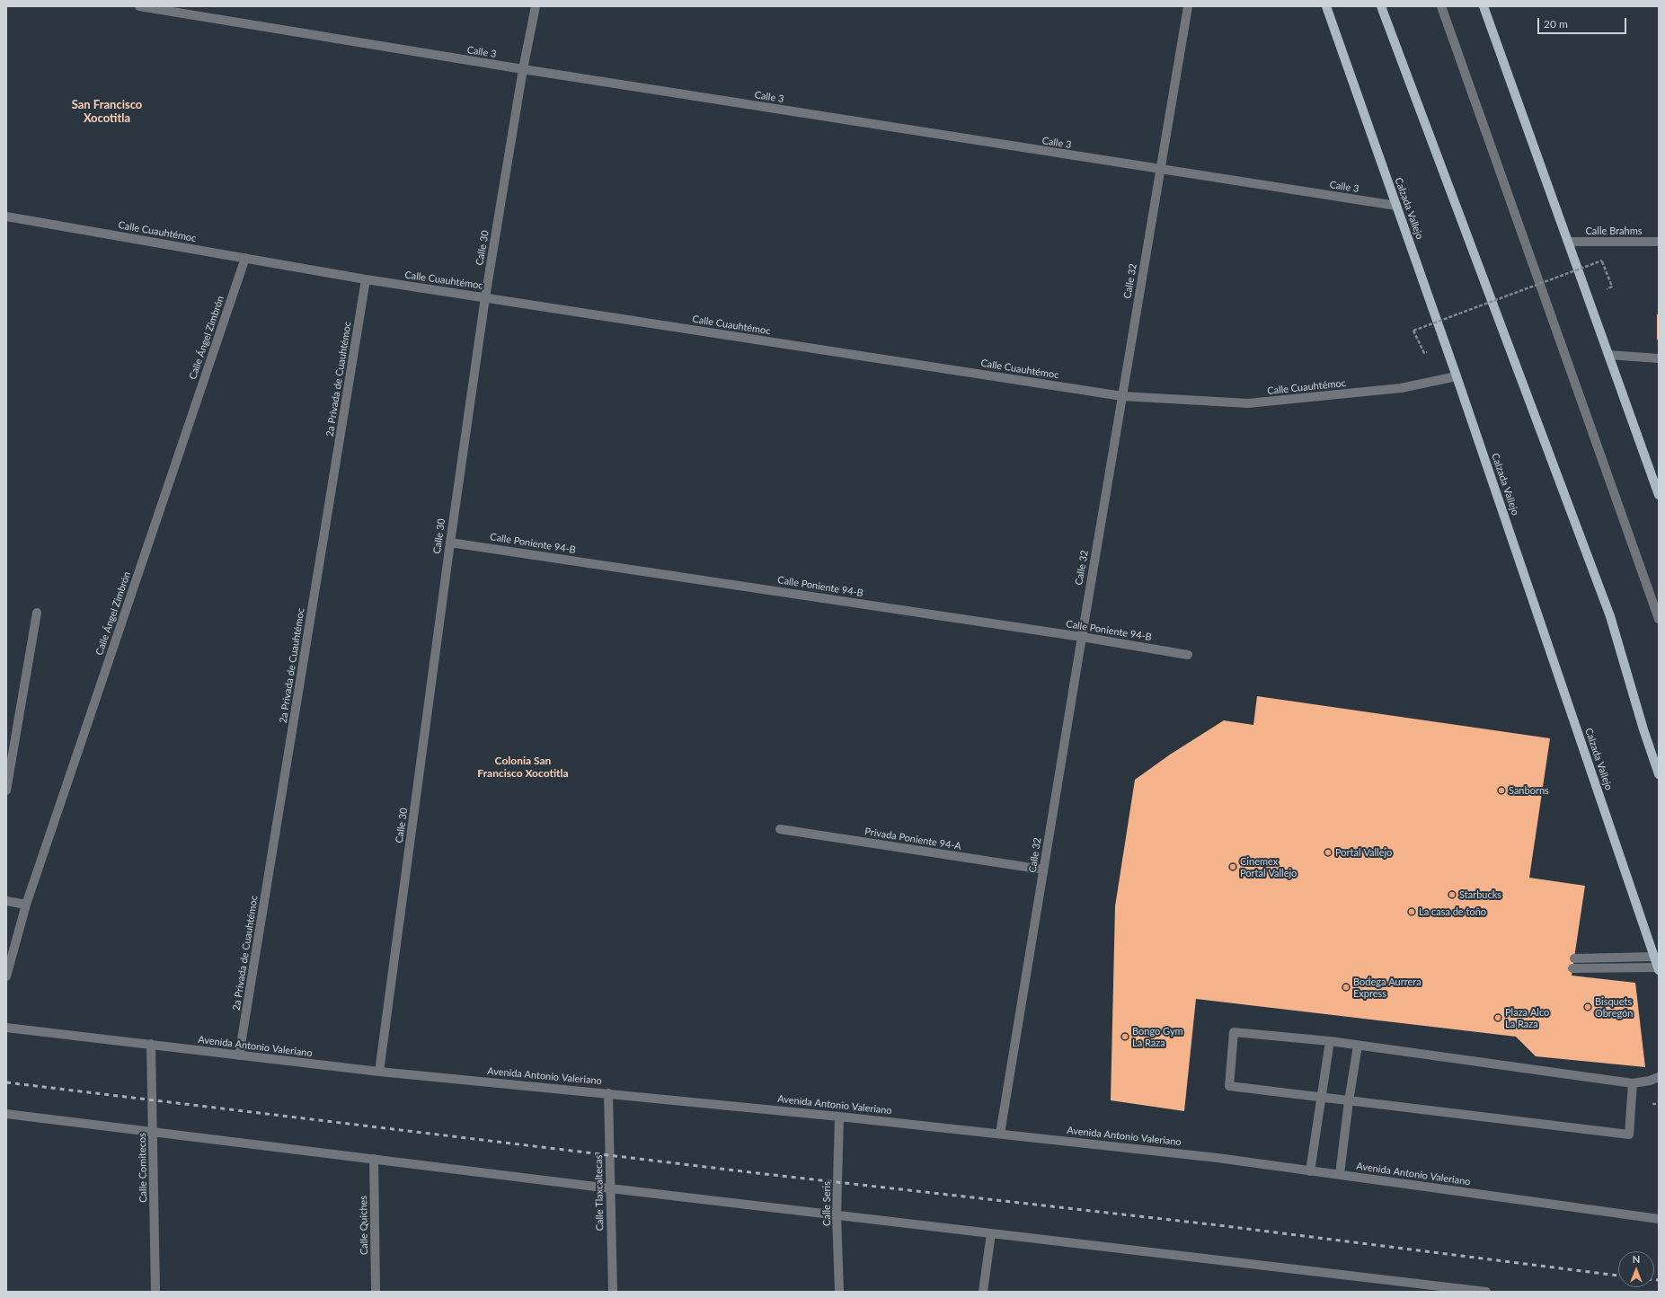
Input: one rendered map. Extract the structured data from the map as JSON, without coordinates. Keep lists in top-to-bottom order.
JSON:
{
  "streets": {
    "main road": ["Calzada Vallejo"],
    "street": [
      "Calle 3",
      "Calle Brahms",
      "Calle Cuauhtémoc",
      "Calle 30",
      "Calle 32",
      "Calle Ángel Zimbrón",
      "2a Privada de Cuauhtémoc",
      "Calle Poniente 94-B",
      "Privada Poniente 94-A",
      "Avenida Antonio Valeriano",
      "Calle Comitecos",
      "Calle Tlaxcaltecas",
      "Calle Seris",
      "Calle Quiches"
    ]
  },
  "crossings": [
    ["Calle 3", "Calzada Vallejo"],
    ["Calle 3", "Calle 30"],
    ["Calle 3", "Calle 32"],
    ["Calzada Vallejo", "Calle Cuauhtémoc"],
    ["Calle Cuauhtémoc", "Calle 30"],
    ["Calle Cuauhtémoc", "Calle 32"],
    ["Calle Cuauhtémoc", "Calle Ángel Zimbrón"],
    ["Calle Cuauhtémoc", "2a Privada de Cuauhtémoc"],
    ["Calle 30", "Calle Poniente 94-B"],
    ["Calle 30", "Avenida Antonio Valeriano"],
    ["Calle 32", "Calle Poniente 94-B"],
    ["Calle 32", "Privada Poniente 94-A"],
    ["Calle 32", "Avenida Antonio Valeriano"],
    ["2a Privada de Cuauhtémoc", "Avenida Antonio Valeriano"],
    ["Avenida Antonio Valeriano", "Calle Comitecos"],
    ["Avenida Antonio Valeriano", "Calle Tlaxcaltecas"],
    ["Avenida Antonio Valeriano", "Calle Seris"]
  ],
  "districts": ["San Francisco Xocotitla", "Colonia San Francisco Xocotitla"],
  "places": [
    "Sanborns",
    "Portal Vallejo",
    "Cinemex Portal Vallejo",
    "Starbucks",
    "La casa de toño",
    "Bodega Aurrera Express",
    "Bisquets Obregón",
    "Plaza Alco La Raza",
    "Bongo Gym La Raza"
  ],
  "scale_bar": "20 m",
  "north": "top"
}
